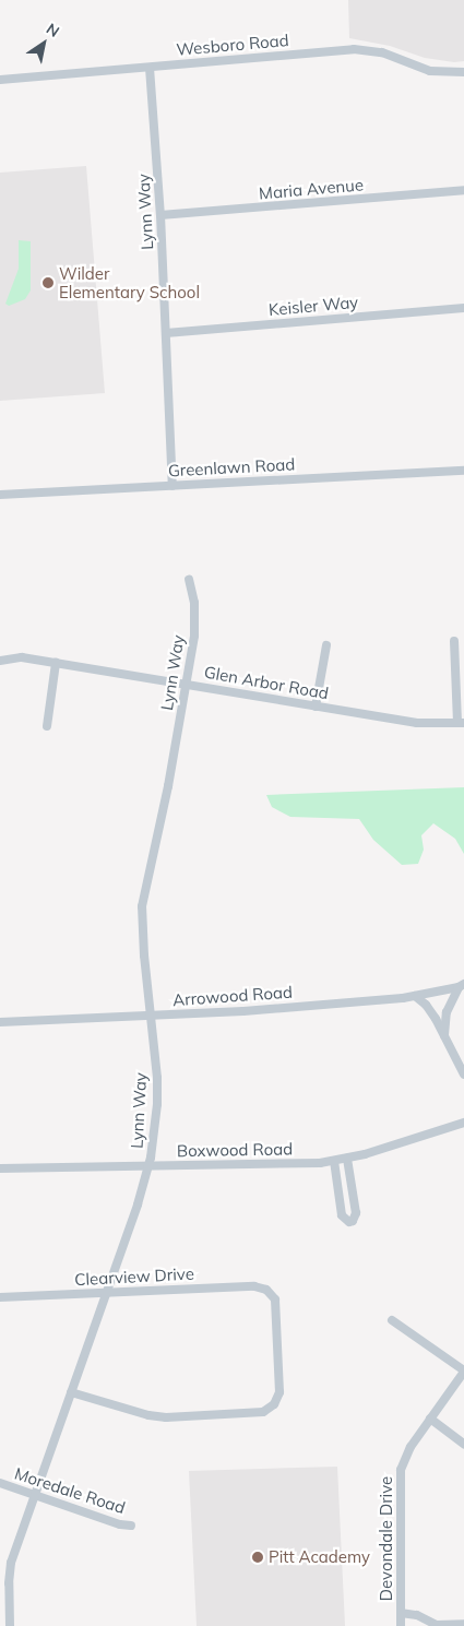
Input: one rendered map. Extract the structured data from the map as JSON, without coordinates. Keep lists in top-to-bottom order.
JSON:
{
  "streets": {
    "street": [
      "Wesboro Road",
      "Maria Avenue",
      "Lynn Way",
      "Keisler Way",
      "Greenlawn Road",
      "Glen Arbor Road",
      "Arrowood Road",
      "Boxwood Road",
      "Clearview Drive",
      "Moredale Road",
      "Devondale Drive"
    ]
  },
  "crossings": [
    ["Wesboro Road", "Lynn Way"],
    ["Maria Avenue", "Lynn Way"],
    ["Lynn Way", "Keisler Way"],
    ["Lynn Way", "Greenlawn Road"],
    ["Lynn Way", "Glen Arbor Road"],
    ["Lynn Way", "Arrowood Road"],
    ["Lynn Way", "Boxwood Road"],
    ["Lynn Way", "Clearview Drive"],
    ["Lynn Way", "Moredale Road"]
  ],
  "places": ["Wilder Elementary School", "Pitt Academy"],
  "north": "top right"
}
